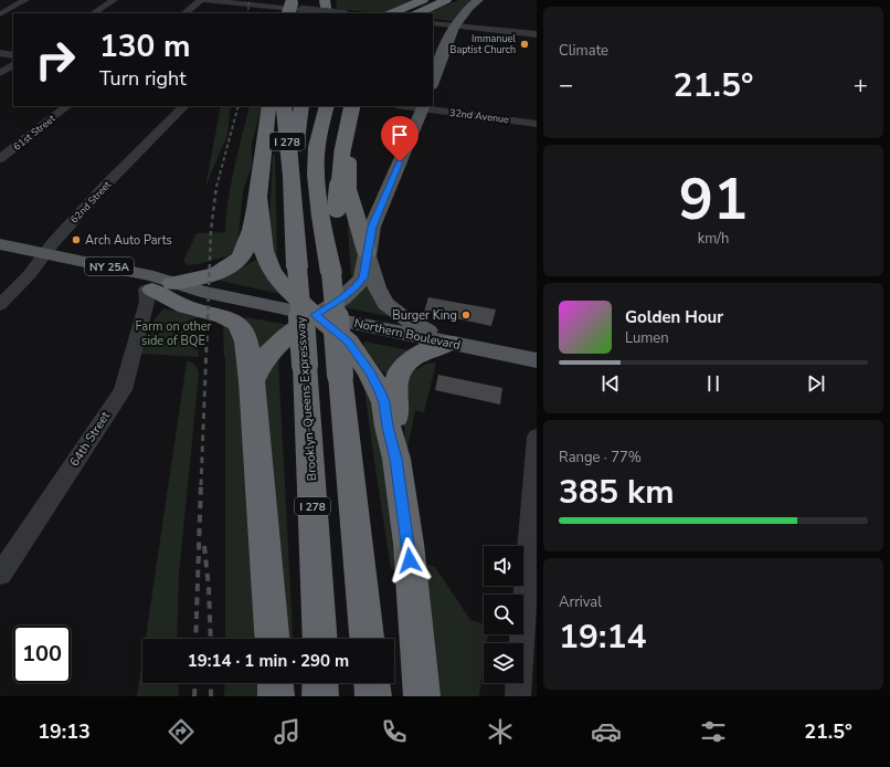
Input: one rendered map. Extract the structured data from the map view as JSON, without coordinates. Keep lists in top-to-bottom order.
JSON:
{
  "streets": {
    "highway": ["I 278", "Brooklyn-Queens Expressway"],
    "main road": ["NY 25A", "Northern Boulevard"],
    "street": [
      "32nd Avenue",
      "61st Street",
      "62nd Street",
      "64th Street"
    ]
  },
  "crossings": [
    ["I 278", "Brooklyn-Queens Expressway"],
    ["62nd Street", "Northern Boulevard"],
    ["Northern Boulevard", "64th Street"]
  ],
  "parks": ["Farm on other side of BQE"],
  "places": ["Immanuel Baptist Church", "Arch Auto Parts", "Burger King"],
  "page": {
    "tile": [
      "Climate",
      ["91", "km/h"],
      ["Range · 77%", "385 km"],
      ["Arrival", "19:14"]
    ],
    "turn": ["130 m", "Turn right"],
    "heat": ["−", "21.5°", "+"],
    "song": ["Golden Hour", "Lumen"],
    "limit": "100",
    "trip": "19:14 · 1 min · 290 m",
    "tabs": ["19:13", "21.5°"]
  }
}
